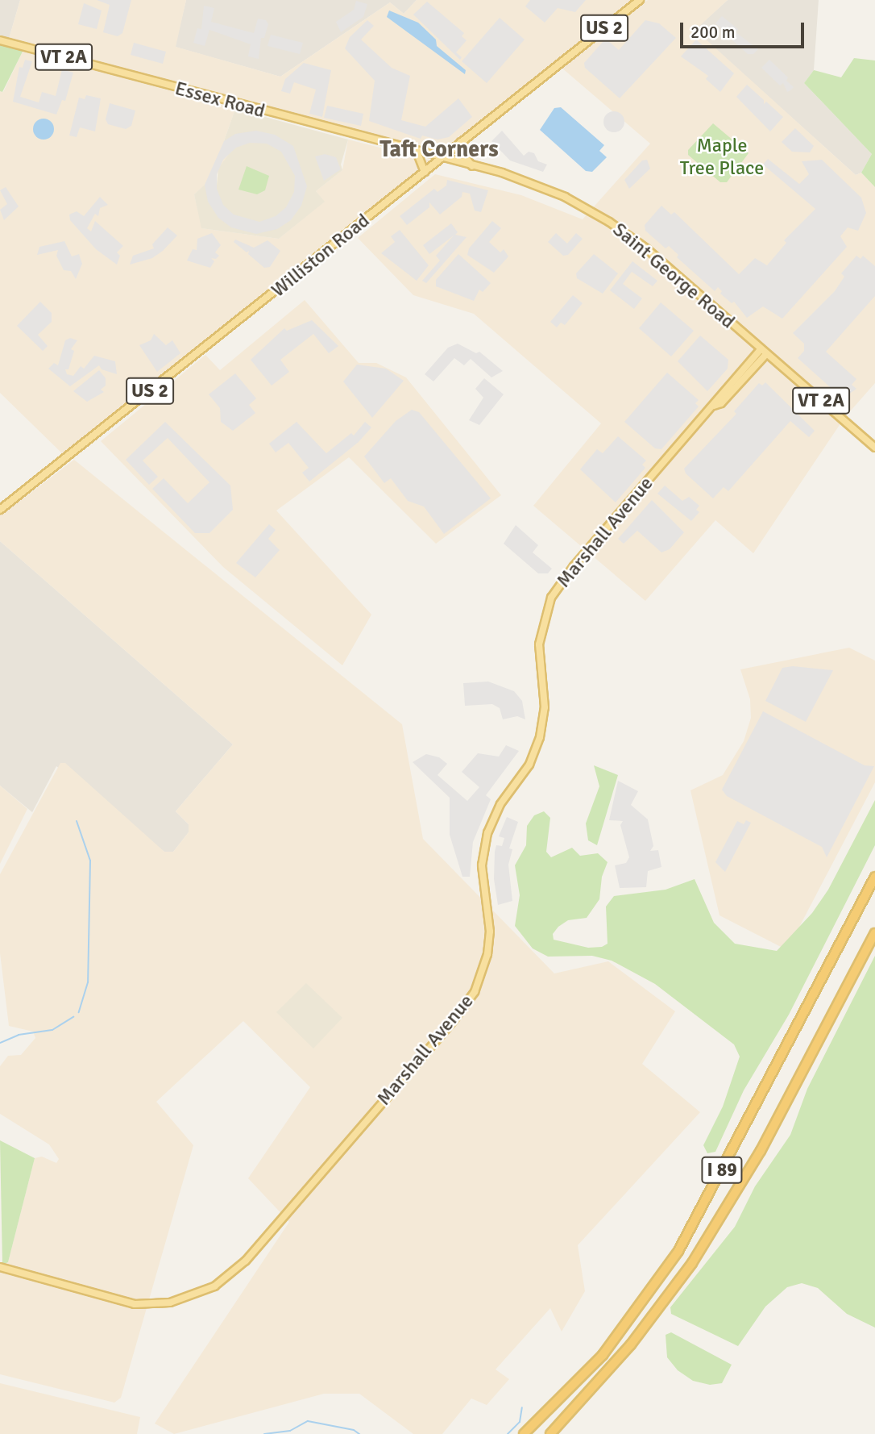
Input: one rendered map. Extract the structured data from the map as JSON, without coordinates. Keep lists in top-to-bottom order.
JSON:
{
  "streets": {
    "highway": ["I 89"],
    "main road": [
      "US 2",
      "VT 2A",
      "Essex Road",
      "Williston Road",
      "Saint George Road",
      "Marshall Avenue"
    ]
  },
  "crossings": [
    ["Essex Road", "Williston Road"],
    ["Essex Road", "Saint George Road"],
    ["Williston Road", "Saint George Road"],
    ["Saint George Road", "Marshall Avenue"]
  ],
  "districts": ["Taft Corners"],
  "parks": ["Maple Tree Place"],
  "scale_bar": "200 m"
}
